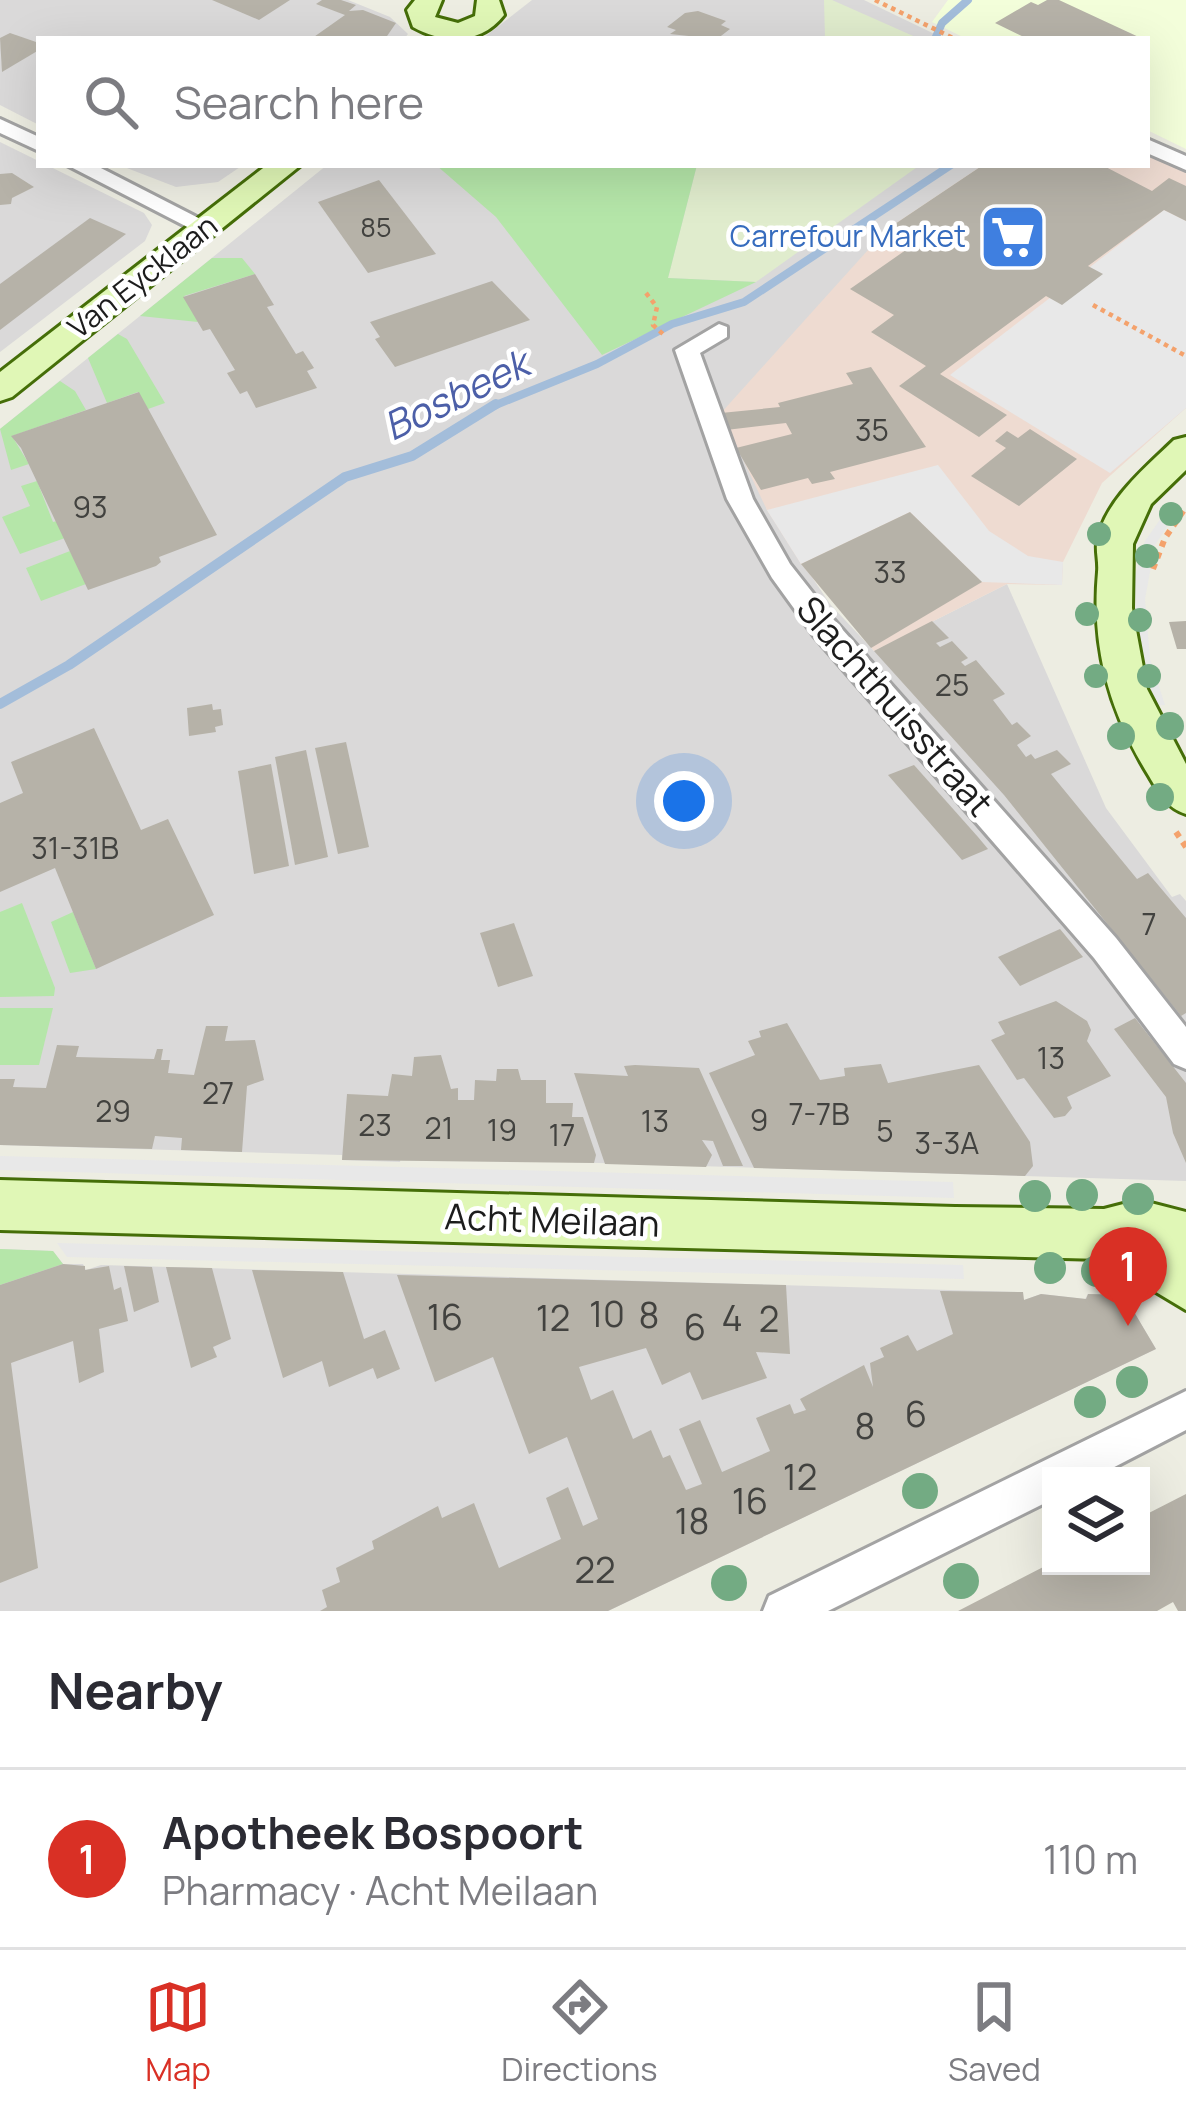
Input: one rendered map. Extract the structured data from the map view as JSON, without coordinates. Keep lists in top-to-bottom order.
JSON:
{
  "streets": {
    "street": ["Van Eycklaan", "Slachthuisstraat", "Acht Meilaan"]
  },
  "water": ["Bosbeek"],
  "places": {
    "supermarket": ["Carrefour Market"]
  },
  "house_numbers": [
    "85",
    "35",
    "93",
    "33",
    "25",
    "31-31B",
    "7",
    "13",
    "27",
    "29",
    "7-7B",
    "9",
    "13",
    "23",
    "21",
    "19",
    "5",
    "17",
    "3-3A",
    "10",
    "8",
    "16",
    "12",
    "4",
    "2",
    "6",
    "6",
    "8",
    "12",
    "16",
    "18",
    "22"
  ],
  "page": {
    "search": "Search here",
    "pins": "1",
    "heading": "Nearby",
    "list": [
      {
        "mark": "1",
        "name": "Apotheek Bospoort",
        "note": "Pharmacy · Acht Meilaan",
        "value": "110 m"
      }
    ],
    "nav": ["Map", "Directions", "Saved"]
  }
}
